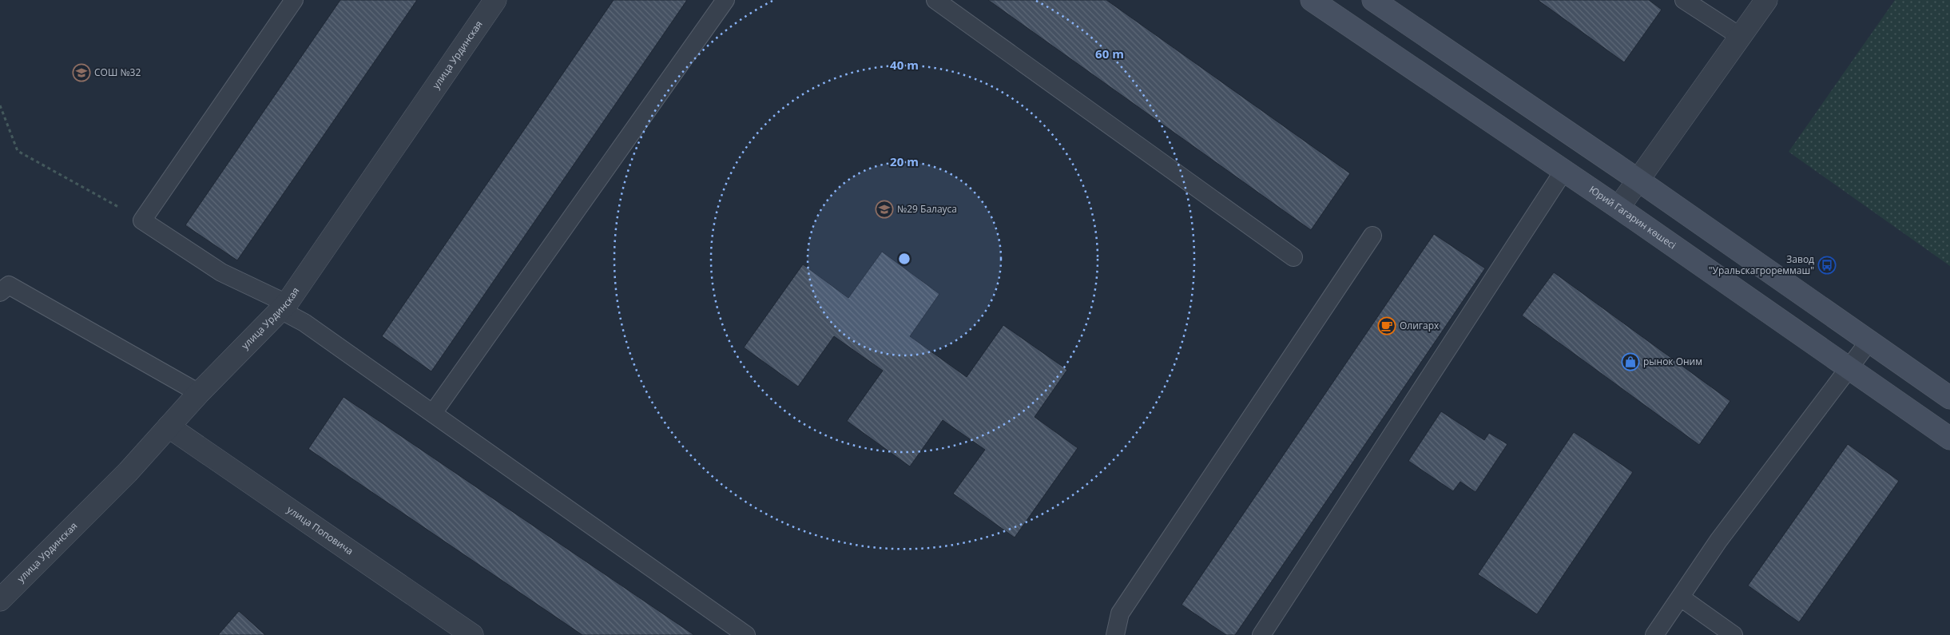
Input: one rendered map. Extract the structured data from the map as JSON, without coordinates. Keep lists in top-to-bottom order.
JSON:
{
  "streets": {
    "main road": ["Юрий Гагарин көшесі"],
    "street": ["улица Урдинская", "улица Поповича"]
  },
  "crossings": [
    ["улица Урдинская", "улица Поповича"]
  ],
  "places": {
    "school or university": ["СОШ №32", "№29 Балауса"],
    "bus stop": ["Завод \"Уральскагрореммаш\""],
    "cafe": ["Олигарх"],
    "shop": ["рынок Оним"]
  },
  "rings": ["60 m", "40 m", "20 m"]
}
